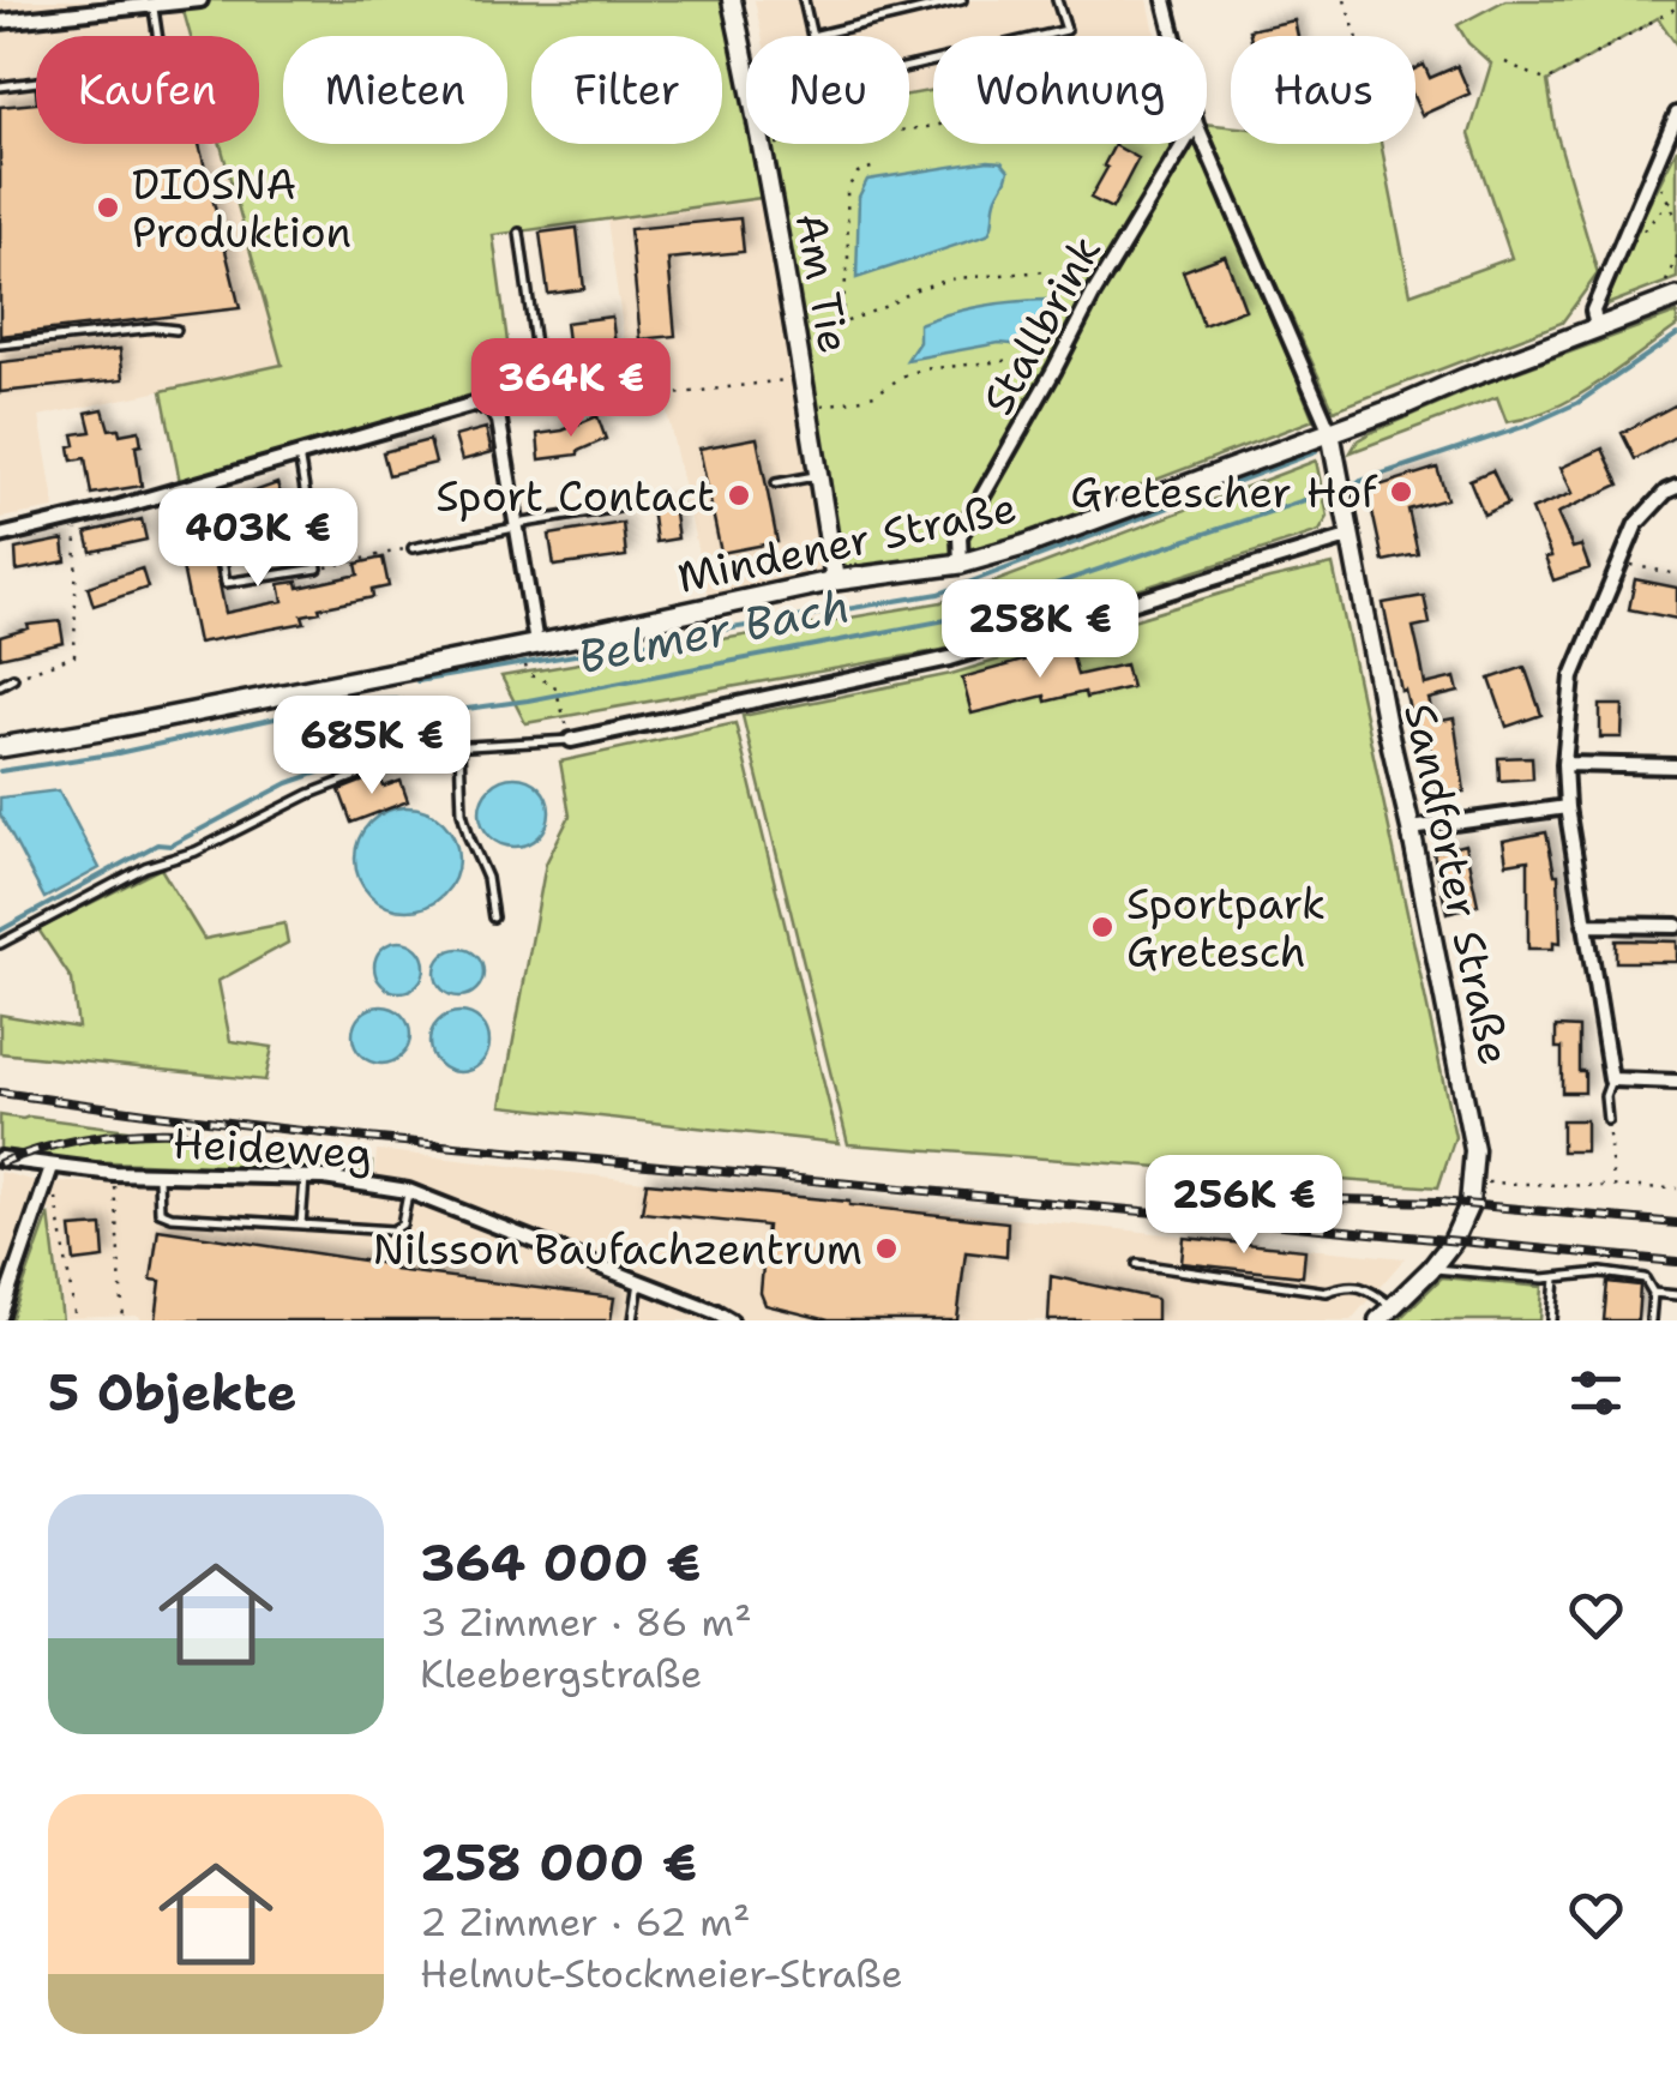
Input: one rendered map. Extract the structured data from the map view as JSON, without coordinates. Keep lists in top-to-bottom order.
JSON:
{
  "streets": {
    "main road": ["Mindener Straße"],
    "street": [
      "Am Tie",
      "Stallbrink",
      "Sandforter Straße",
      "Heideweg"
    ]
  },
  "crossings": [
    ["Am Tie", "Mindener Straße"],
    ["Stallbrink", "Mindener Straße"],
    ["Mindener Straße", "Sandforter Straße"]
  ],
  "water": ["Belmer Bach"],
  "places": [
    "DIOSNA Produktion",
    "Gretescher Hof",
    "Sport Contact",
    "Sportpark Gretesch",
    "Nilsson Baufachzentrum"
  ],
  "page": {
    "chip": [
      "Kaufen",
      "Mieten",
      "Filter",
      "Neu",
      "Wohnung",
      "Haus"
    ],
    "price": [
      "364K €",
      "403K €",
      "258K €",
      "685K €",
      "256K €"
    ],
    "heading": "5 Objekte",
    "list": [
      {
        "name": "364 000 €",
        "note": "3 Zimmer · 86 m² · Kleebergstraße"
      },
      {
        "name": "258 000 €",
        "note": "2 Zimmer · 62 m² · Helmut-Stockmeier-Straße"
      }
    ]
  }
}
